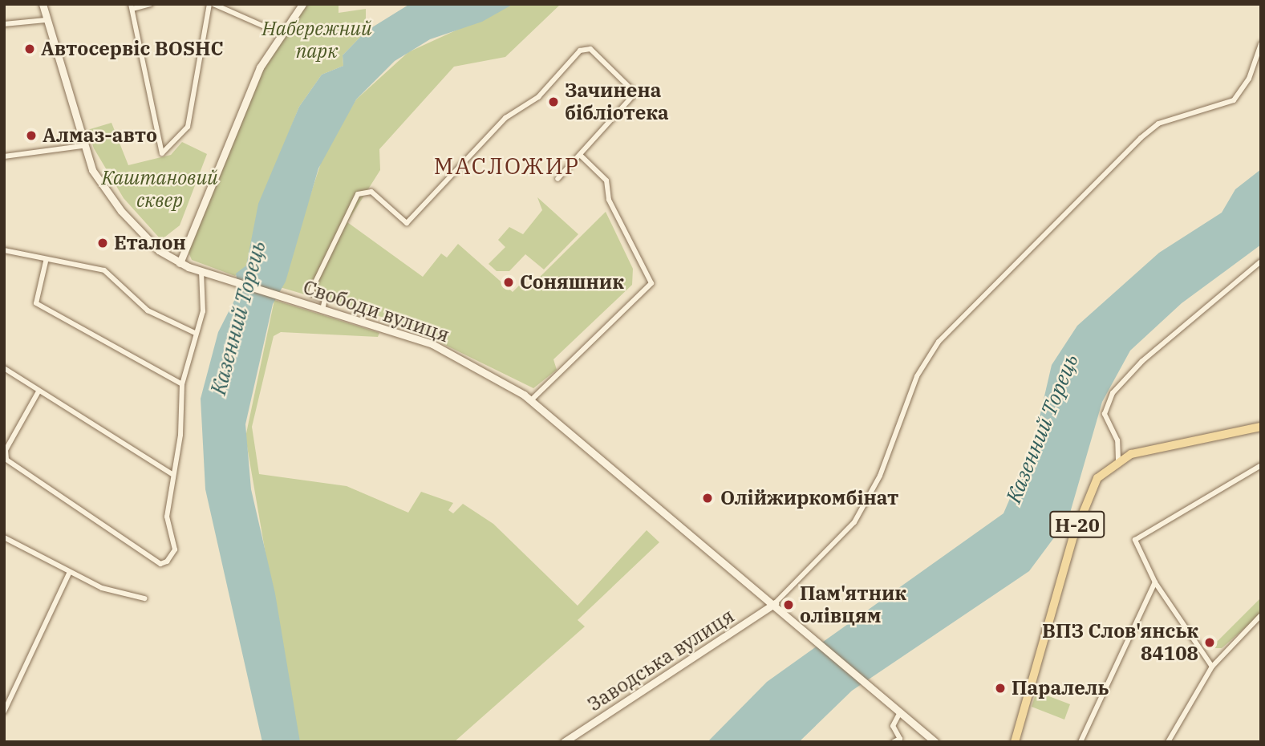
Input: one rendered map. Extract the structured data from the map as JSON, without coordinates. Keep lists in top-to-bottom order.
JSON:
{
  "streets": {
    "main road": ["Свободи вулиця", "Н-20", "Заводська вулиця"]
  },
  "crossings": [
    ["Свободи вулиця", "Заводська вулиця"]
  ],
  "districts": ["МАСЛОЖИР"],
  "water": ["Казенний Торець"],
  "parks": ["Набережний парк", "Каштановий сквер"],
  "places": [
    "Автосервіс BOSHC",
    "Зачинена бібліотека",
    "Алмаз-авто",
    "Еталон",
    "Соняшник",
    "Олійжиркомбiнат",
    "Пам'ятник олівцям",
    "ВПЗ Слов'янськ 84108",
    "Паралель"
  ]
}
